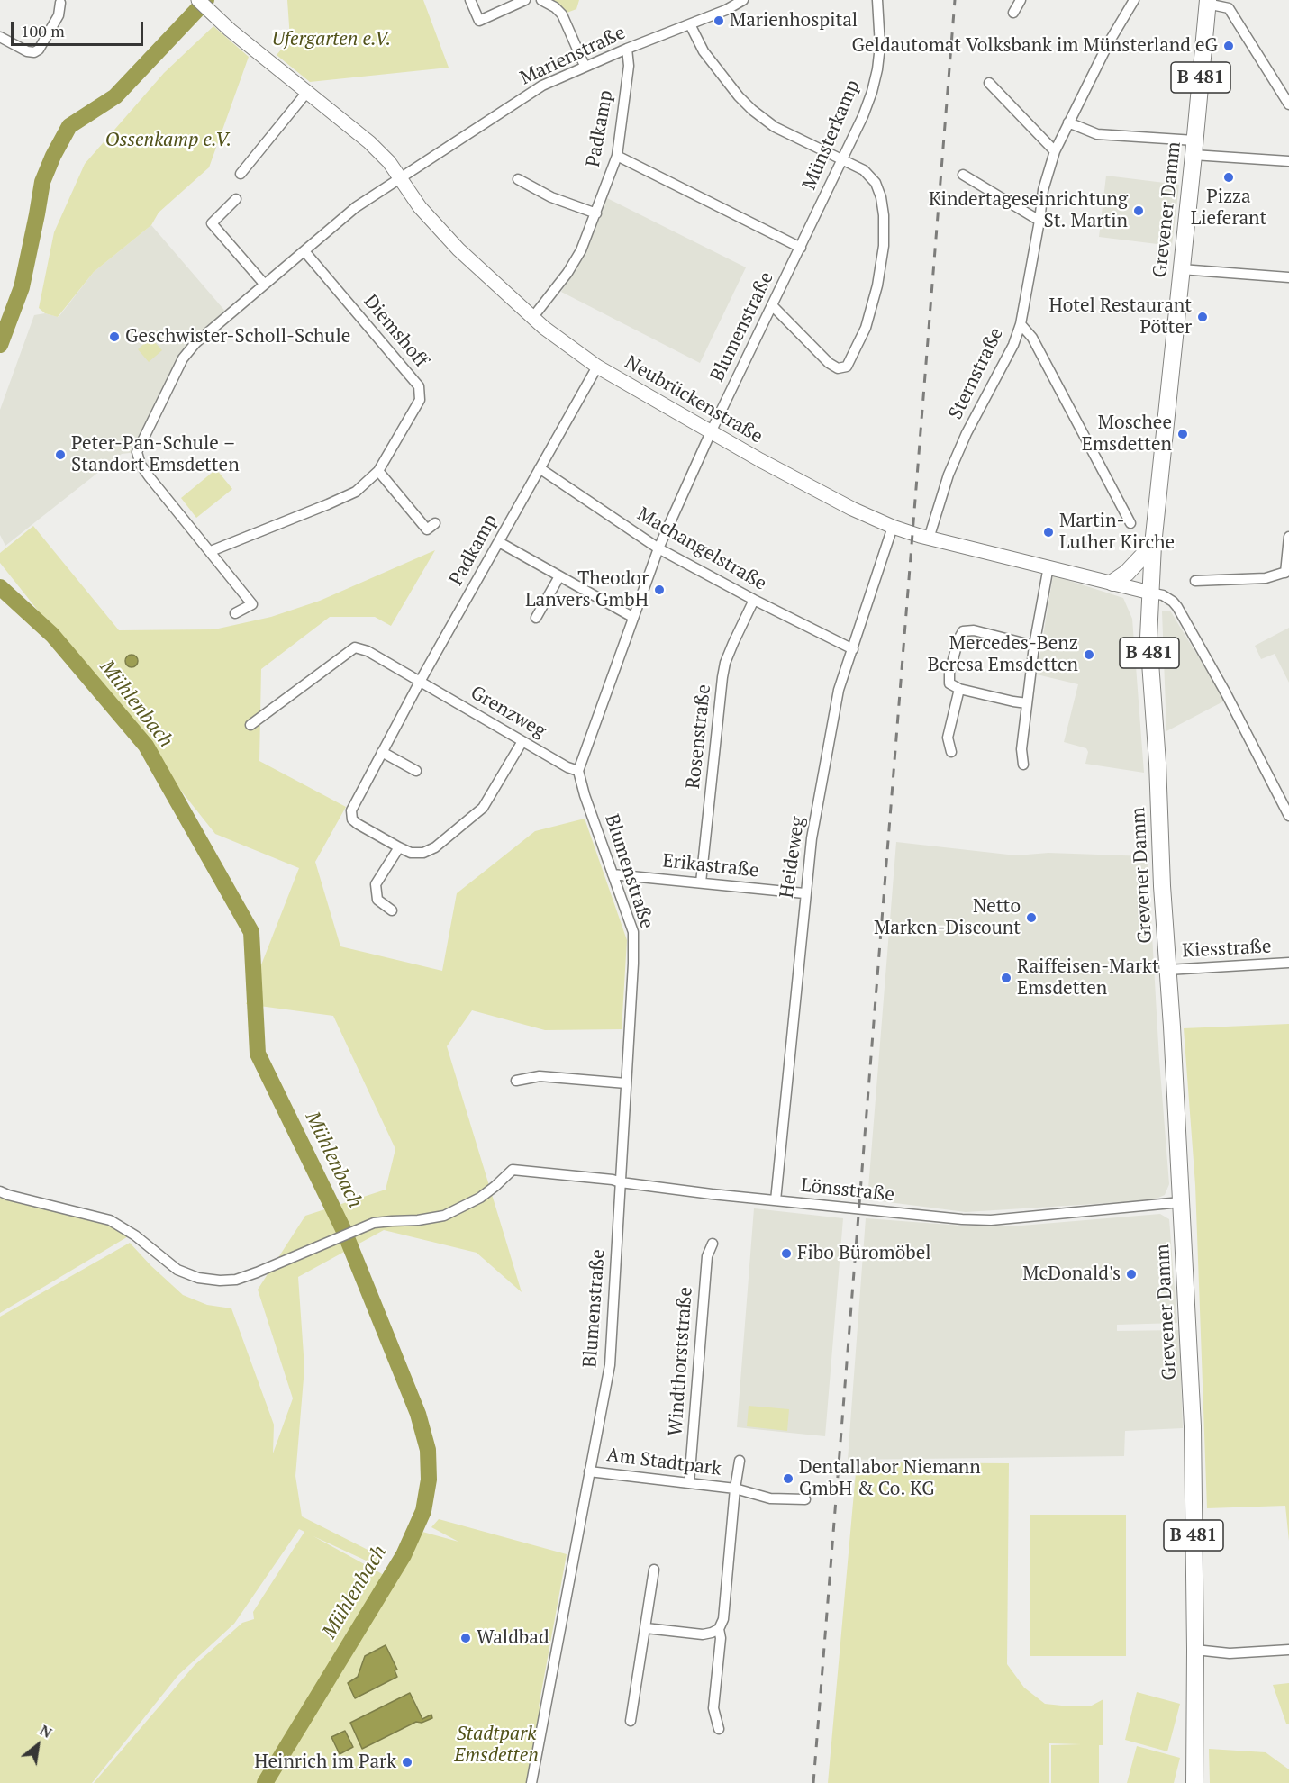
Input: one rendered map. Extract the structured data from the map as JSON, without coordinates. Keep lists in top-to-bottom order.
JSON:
{
  "streets": {
    "main road": ["B 481", "Grevener Damm"],
    "street": [
      "Marienstraße",
      "Padkamp",
      "Münsterkamp",
      "Blumenstraße",
      "Diemshoff",
      "Sternstraße",
      "Neubrückenstraße",
      "Machangelstraße",
      "Grenzweg",
      "Rosenstraße",
      "Heideweg",
      "Erikastraße",
      "Kiesstraße",
      "Lönsstraße",
      "Windthorststraße",
      "Am Stadtpark"
    ]
  },
  "crossings": [
    ["Marienstraße", "Padkamp"],
    ["Marienstraße", "Neubrückenstraße"],
    ["Padkamp", "Neubrückenstraße"],
    ["Padkamp", "Machangelstraße"],
    ["Padkamp", "Grenzweg"],
    ["Münsterkamp", "Blumenstraße"],
    ["Grevener Damm", "Neubrückenstraße"],
    ["Grevener Damm", "Kiesstraße"],
    ["Grevener Damm", "Lönsstraße"],
    ["Blumenstraße", "Neubrückenstraße"],
    ["Blumenstraße", "Machangelstraße"],
    ["Blumenstraße", "Grenzweg"],
    ["Blumenstraße", "Erikastraße"],
    ["Blumenstraße", "Lönsstraße"],
    ["Blumenstraße", "Am Stadtpark"],
    ["Sternstraße", "Neubrückenstraße"],
    ["Neubrückenstraße", "Heideweg"],
    ["Machangelstraße", "Rosenstraße"],
    ["Machangelstraße", "Heideweg"],
    ["Rosenstraße", "Erikastraße"],
    ["Heideweg", "Erikastraße"],
    ["Heideweg", "Lönsstraße"],
    ["Windthorststraße", "Am Stadtpark"]
  ],
  "water": ["Mühlenbach"],
  "parks": ["Ufergarten e.V.", "Ossenkamp e.V.", "Stadtpark Emsdetten"],
  "places": [
    "Marienhospital",
    "Geldautomat Volksbank im Münsterland eG",
    "Pizza Lieferant",
    "Kindertageseinrichtung St. Martin",
    "Hotel Restaurant Pötter",
    "Geschwister-Scholl-Schule",
    "Moschee Emsdetten",
    "Peter-Pan-Schule – Standort Emsdetten",
    "Martin- Luther Kirche",
    "Theodor Lanvers GmbH",
    "Mercedes-Benz Beresa Emsdetten",
    "Netto Marken-Discount",
    "Raiffeisen-Markt Emsdetten",
    "Fibo Büromöbel",
    "McDonald's",
    "Dentallabor Niemann GmbH & Co. KG",
    "Waldbad",
    "Heinrich im Park"
  ],
  "scale_bar": "100 m",
  "north": "top right"
}
